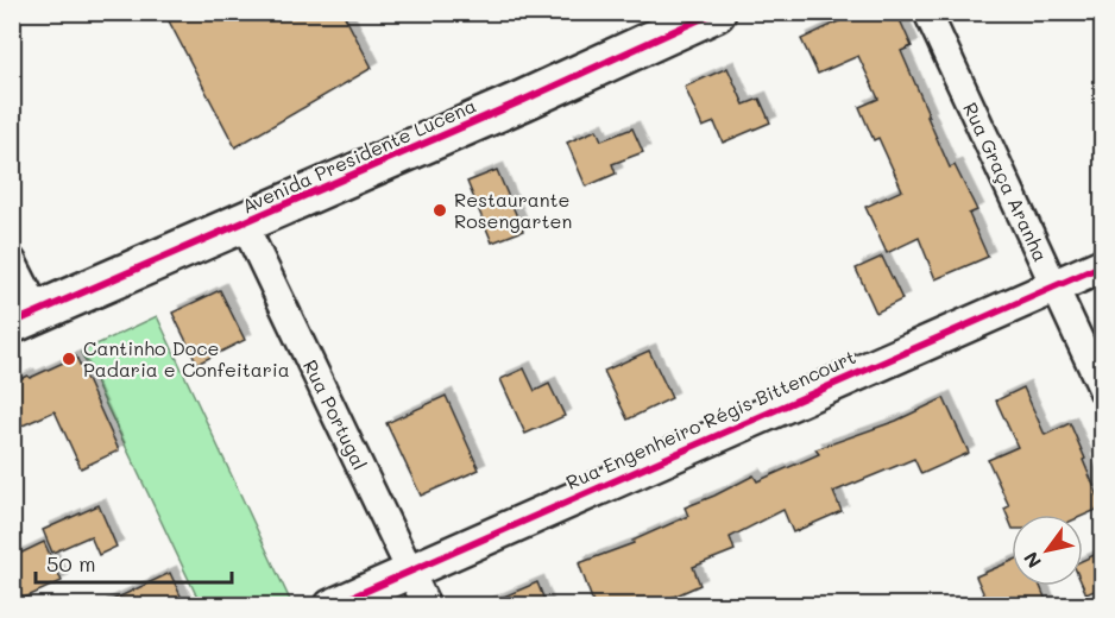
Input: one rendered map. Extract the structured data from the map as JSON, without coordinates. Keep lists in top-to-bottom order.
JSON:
{
  "streets": {
    "main road": ["Avenida Presidente Lucena"],
    "street": ["Rua Graça Aranha", "Rua Portugal", "Rua Engenheiro Régis Bittencourt"]
  },
  "crossings": [
    ["Avenida Presidente Lucena", "Rua Portugal"],
    ["Rua Graça Aranha", "Rua Engenheiro Régis Bittencourt"],
    ["Rua Portugal", "Rua Engenheiro Régis Bittencourt"]
  ],
  "places": ["Restaurante Rosengarten", "Cantinho Doce Padaria e Confeitaria"],
  "scale_bar": "50 m",
  "north": "bottom left"
}
